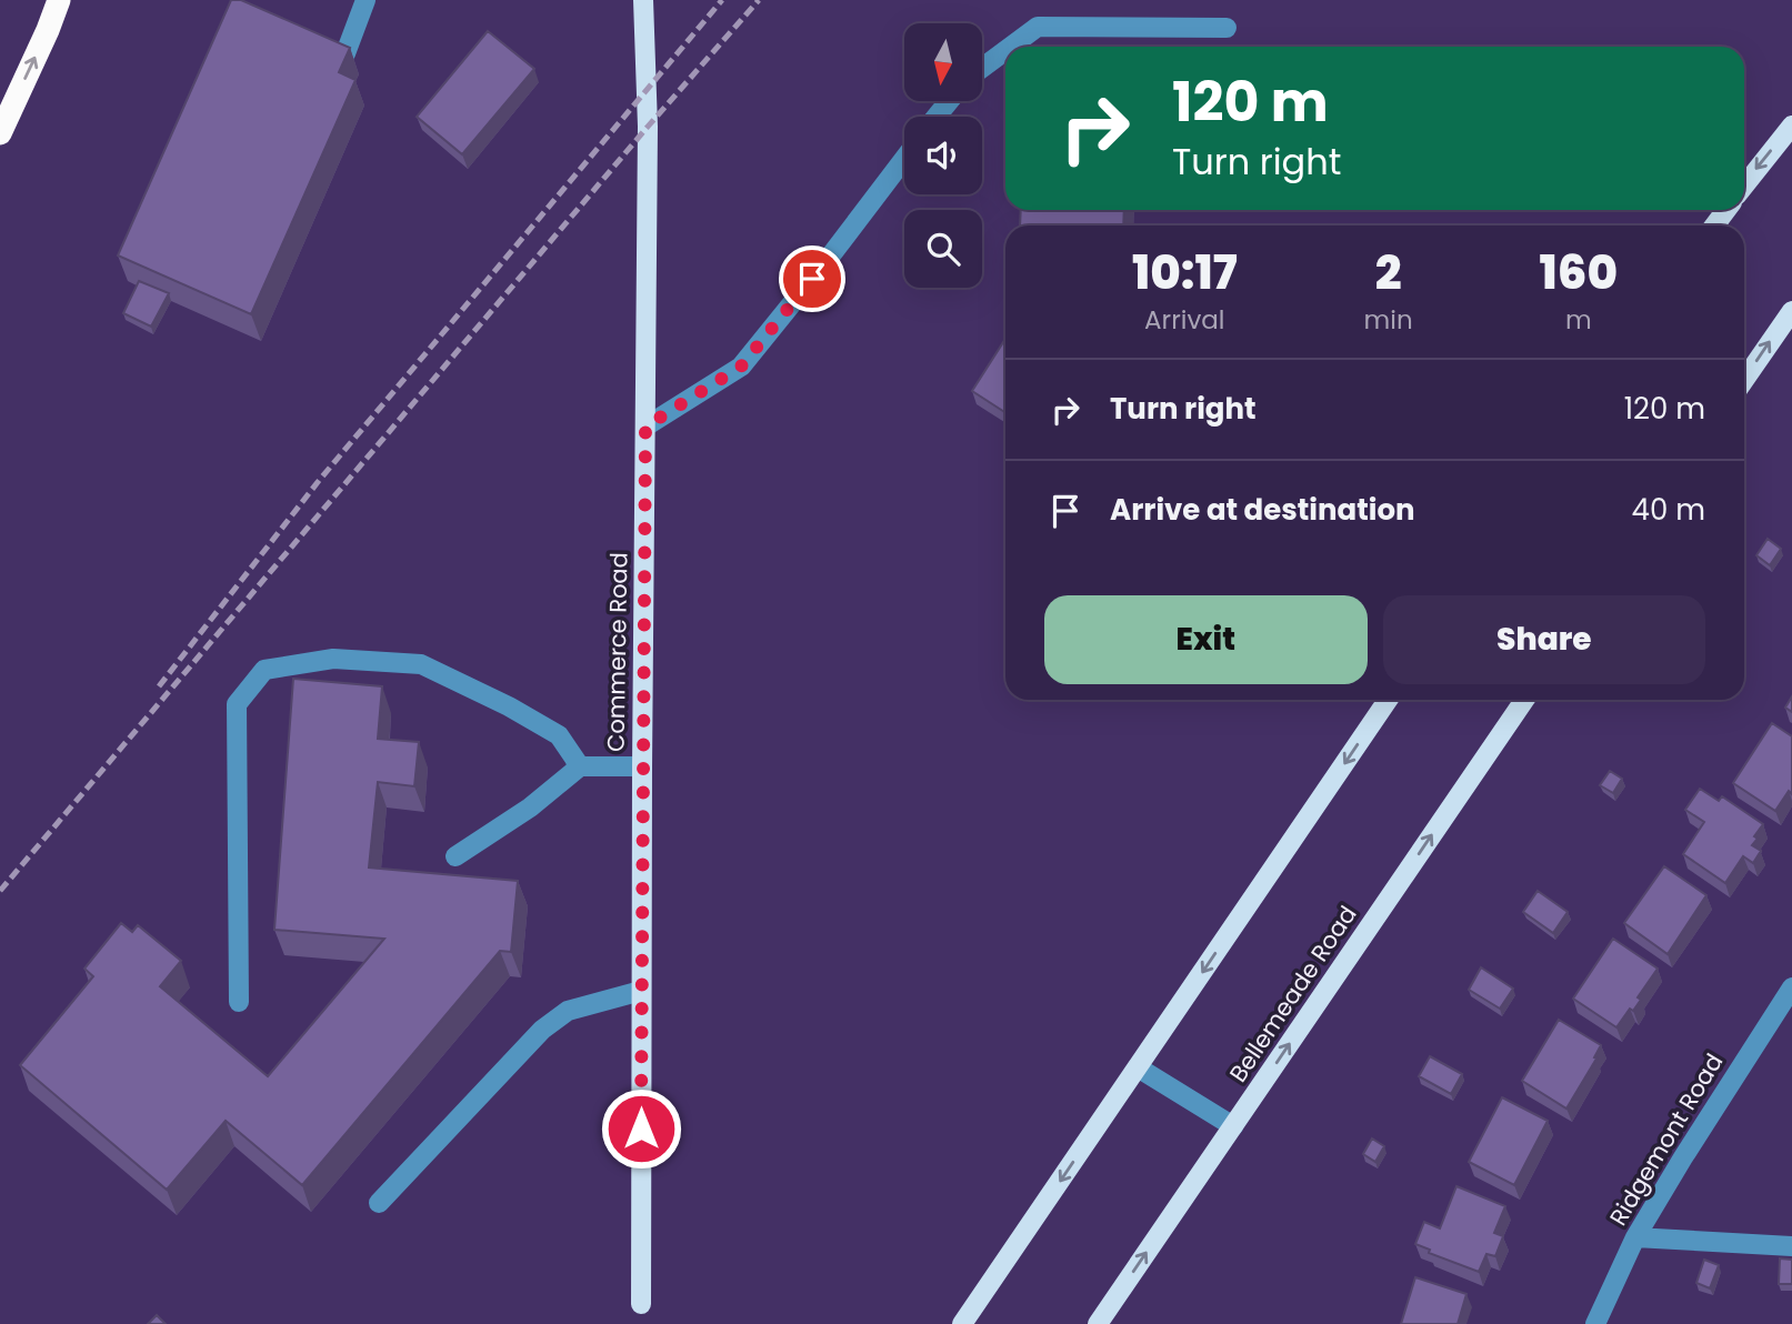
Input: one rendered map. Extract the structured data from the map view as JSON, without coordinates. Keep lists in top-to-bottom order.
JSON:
{
  "streets": {
    "main road": ["Commerce Road", "Bellemeade Road"],
    "street": ["Ridgemont Road"]
  },
  "north": "bottom",
  "page": {
    "turn": ["120 m", "Turn right"],
    "eta": [
      "10:17",
      "Arrival",
      "2",
      "min",
      "160",
      "m"
    ],
    "list": [
      {
        "name": "Turn right",
        "value": "120 m"
      },
      {
        "name": "Arrive at destination",
        "value": "40 m"
      }
    ],
    "buttons": ["Exit", "Share"]
  }
}
